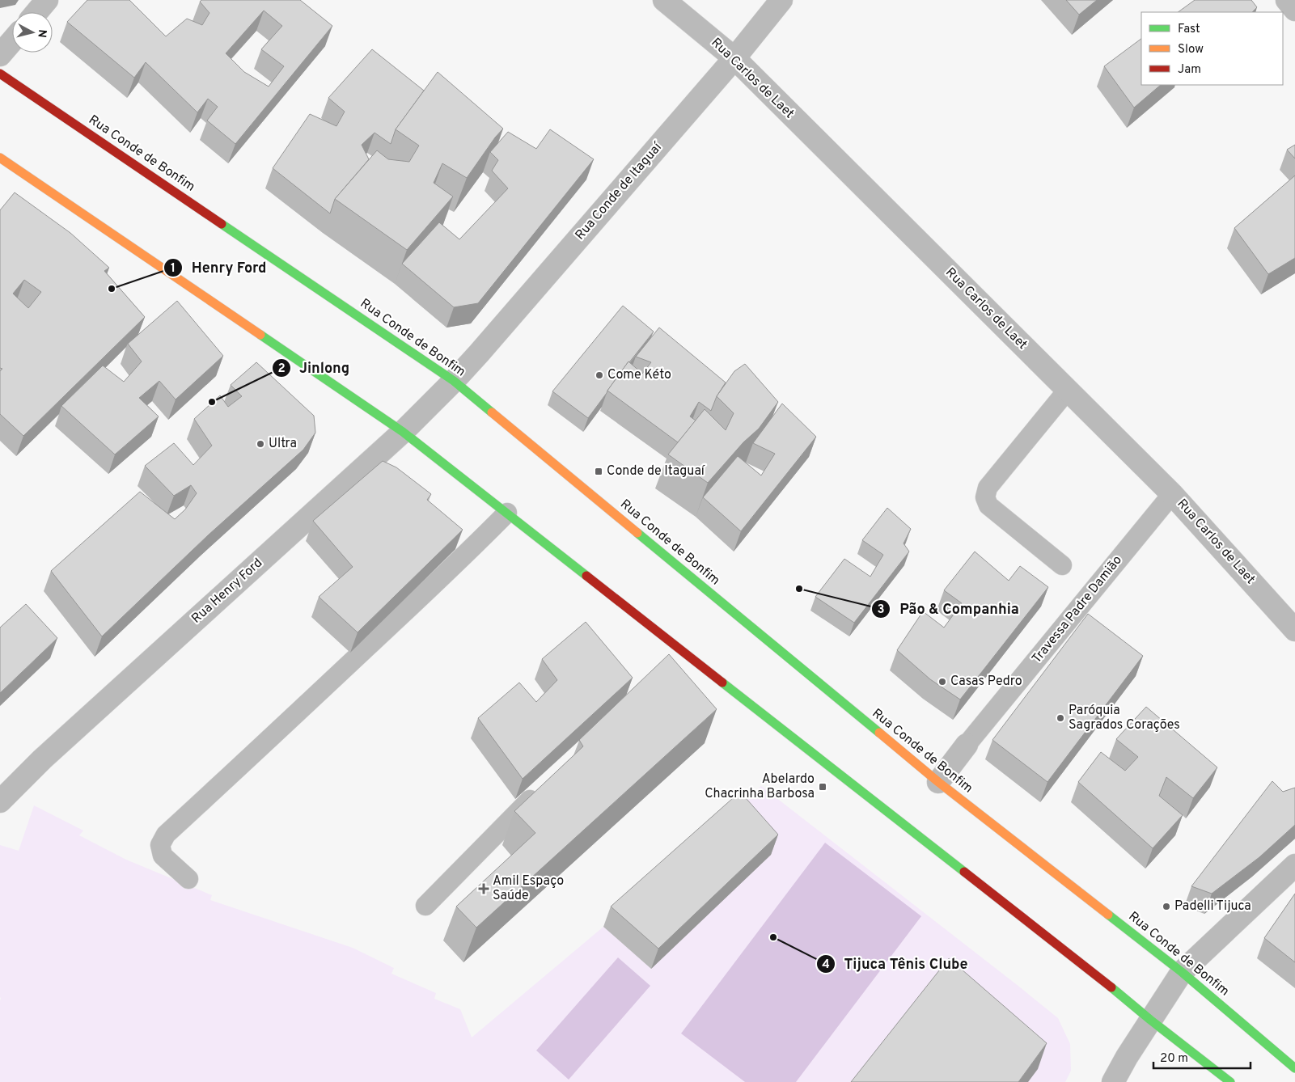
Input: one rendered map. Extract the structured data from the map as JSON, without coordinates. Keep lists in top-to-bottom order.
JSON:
{
  "streets": {
    "main road": ["Rua Conde de Bonfim"],
    "street": [
      "Rua Carlos de Laet",
      "Rua Conde de Itaguaí",
      "Rua Henry Ford",
      "Travessa Padre Damião"
    ]
  },
  "crossings": [
    ["Rua Carlos de Laet", "Rua Conde de Itaguaí"],
    ["Rua Carlos de Laet", "Travessa Padre Damião"],
    ["Rua Conde de Bonfim", "Rua Conde de Itaguaí"],
    ["Rua Conde de Bonfim", "Rua Henry Ford"],
    ["Rua Conde de Bonfim", "Travessa Padre Damião"],
    ["Rua Conde de Itaguaí", "Rua Henry Ford"]
  ],
  "places": {
    "other": [
      "Henry Ford",
      "Come Kéto",
      "Jinlong",
      "Ultra",
      "Pão & Companhia",
      "Casas Pedro",
      "Paróquia Sagrados Corações",
      "Padelli Tijuca",
      "Tijuca Tênis Clube"
    ],
    "transit": ["Conde de Itaguaí", "Abelardo Chacrinha Barbosa"],
    "health": ["Amil Espaço Saúde"]
  },
  "legend": ["Fast", "Slow", "Jam"],
  "scale_bar": "20 m",
  "north": "right"
}
